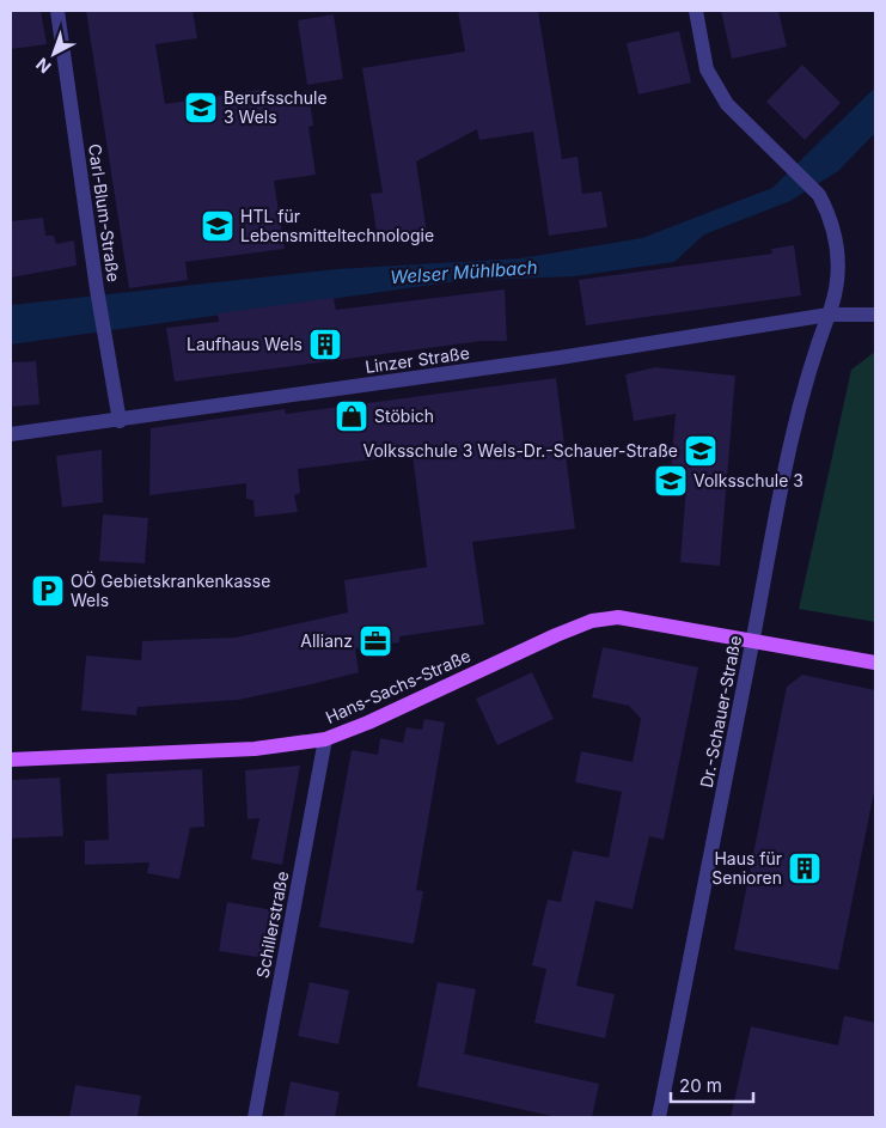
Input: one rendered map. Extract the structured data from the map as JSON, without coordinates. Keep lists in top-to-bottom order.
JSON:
{
  "streets": {
    "main road": ["Hans-Sachs-Straße"],
    "street": [
      "Carl-Blum-Straße",
      "Linzer Straße",
      "Dr.-Schauer-Straße",
      "Schillerstraße"
    ]
  },
  "crossings": [
    ["Carl-Blum-Straße", "Linzer Straße"],
    ["Linzer Straße", "Dr.-Schauer-Straße"],
    ["Hans-Sachs-Straße", "Dr.-Schauer-Straße"],
    ["Hans-Sachs-Straße", "Schillerstraße"]
  ],
  "water": ["Welser Mühlbach"],
  "places": {
    "school or university": [
      "Berufsschule 3 Wels",
      "HTL für Lebensmitteltechnologie",
      "Volksschule 3 Wels-Dr.-Schauer-Straße",
      "Volksschule 3"
    ],
    "building": ["Laufhaus Wels", "Haus für Senioren"],
    "shop": ["Stöbich"],
    "parking": ["OÖ Gebietskrankenkasse Wels"],
    "office": ["Allianz"]
  },
  "scale_bar": "20 m",
  "north": "bottom left"
}
